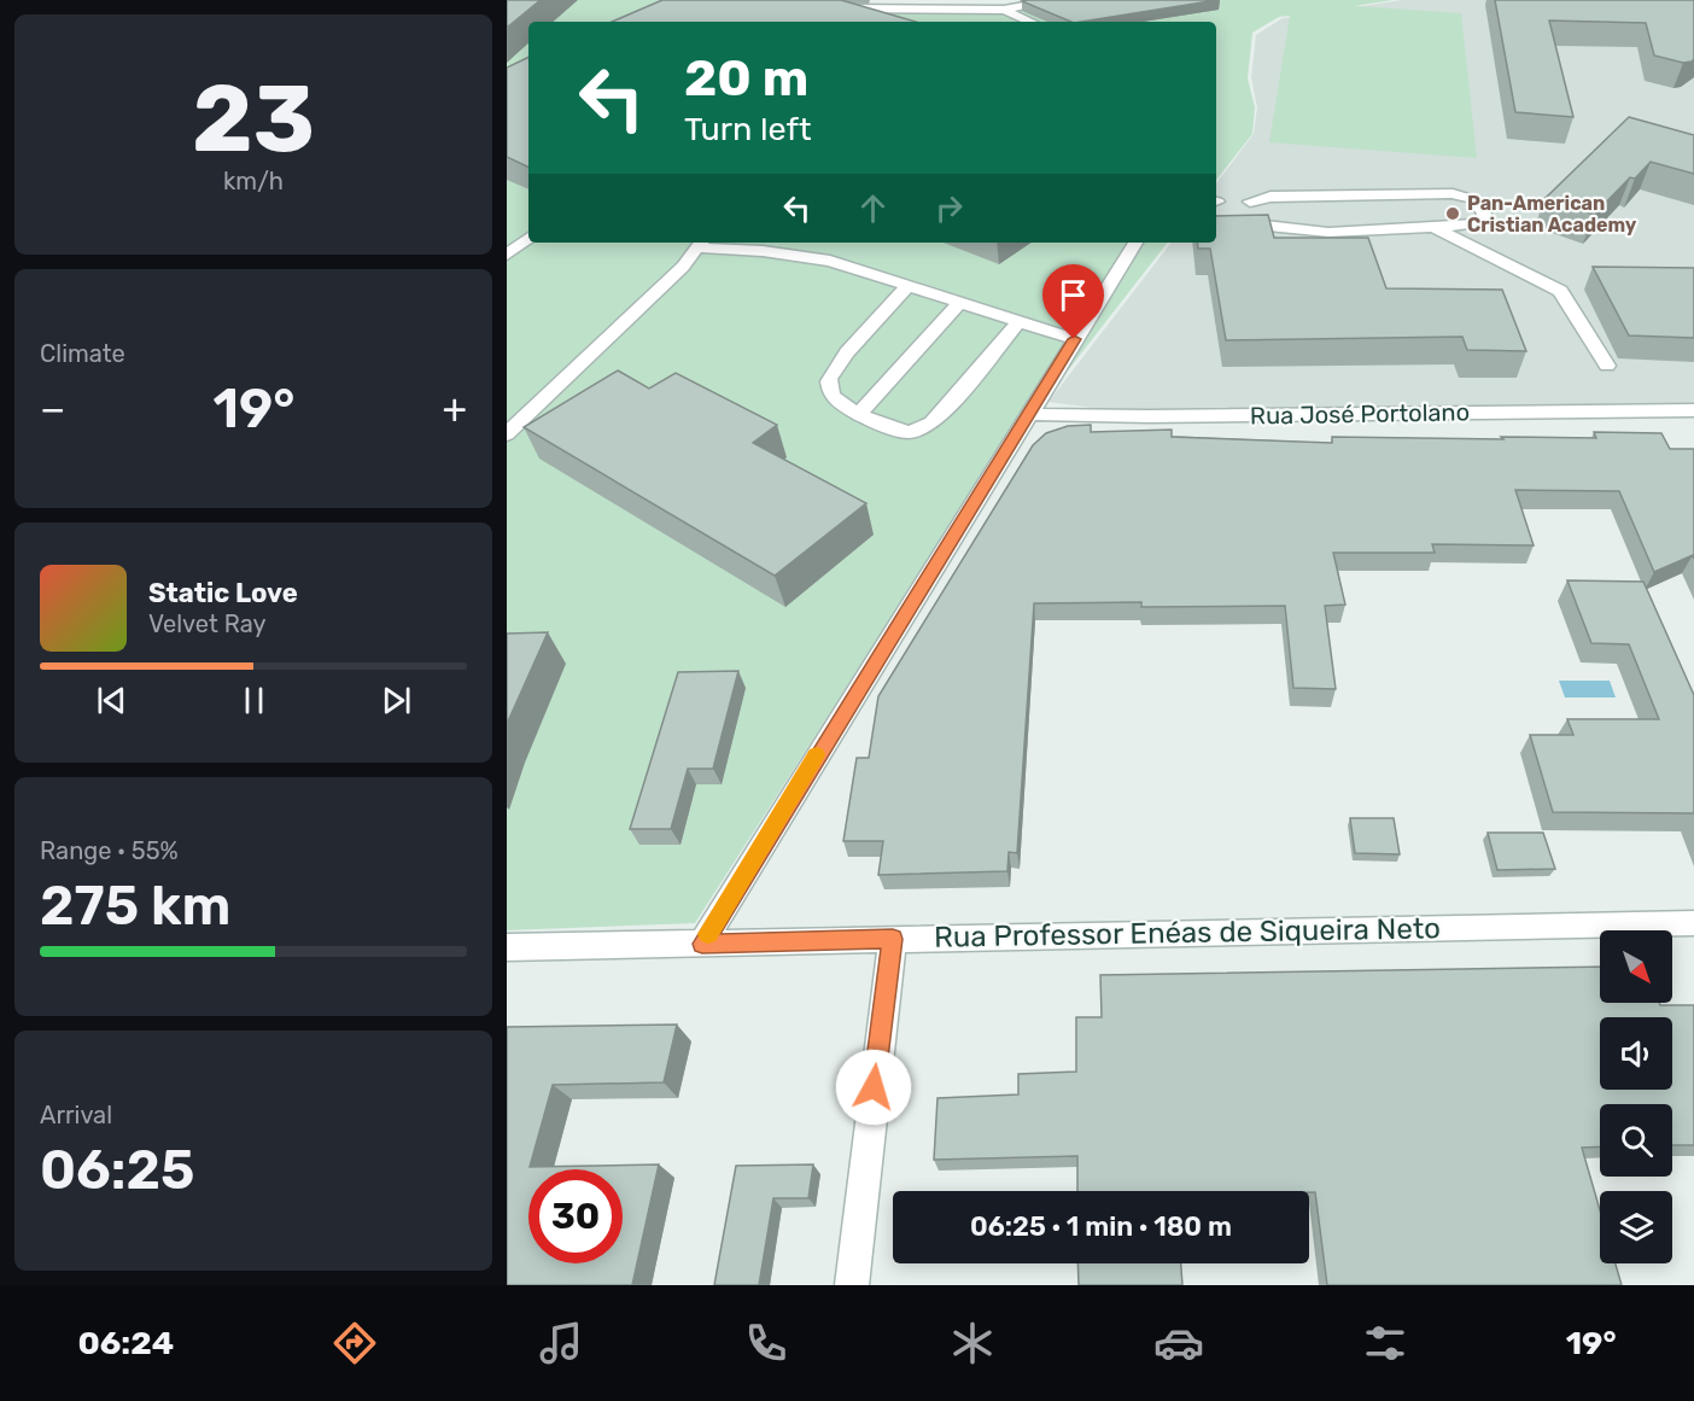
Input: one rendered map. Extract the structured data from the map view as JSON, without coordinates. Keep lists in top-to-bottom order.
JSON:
{
  "streets": {
    "street": ["Rua José Portolano", "Rua Professor Enéas de Siqueira Neto"]
  },
  "places": ["Pan-American Cristian Academy"],
  "north": "bottom right",
  "page": {
    "tile": [
      ["23", "km/h"],
      "Climate",
      ["Range · 55%", "275 km"],
      ["Arrival", "06:25"]
    ],
    "turn": ["20 m", "Turn left"],
    "heat": ["−", "19°", "+"],
    "song": ["Static Love", "Velvet Ray"],
    "limit": "30",
    "trip": "06:25 · 1 min · 180 m",
    "tabs": ["06:24", "19°"]
  }
}
